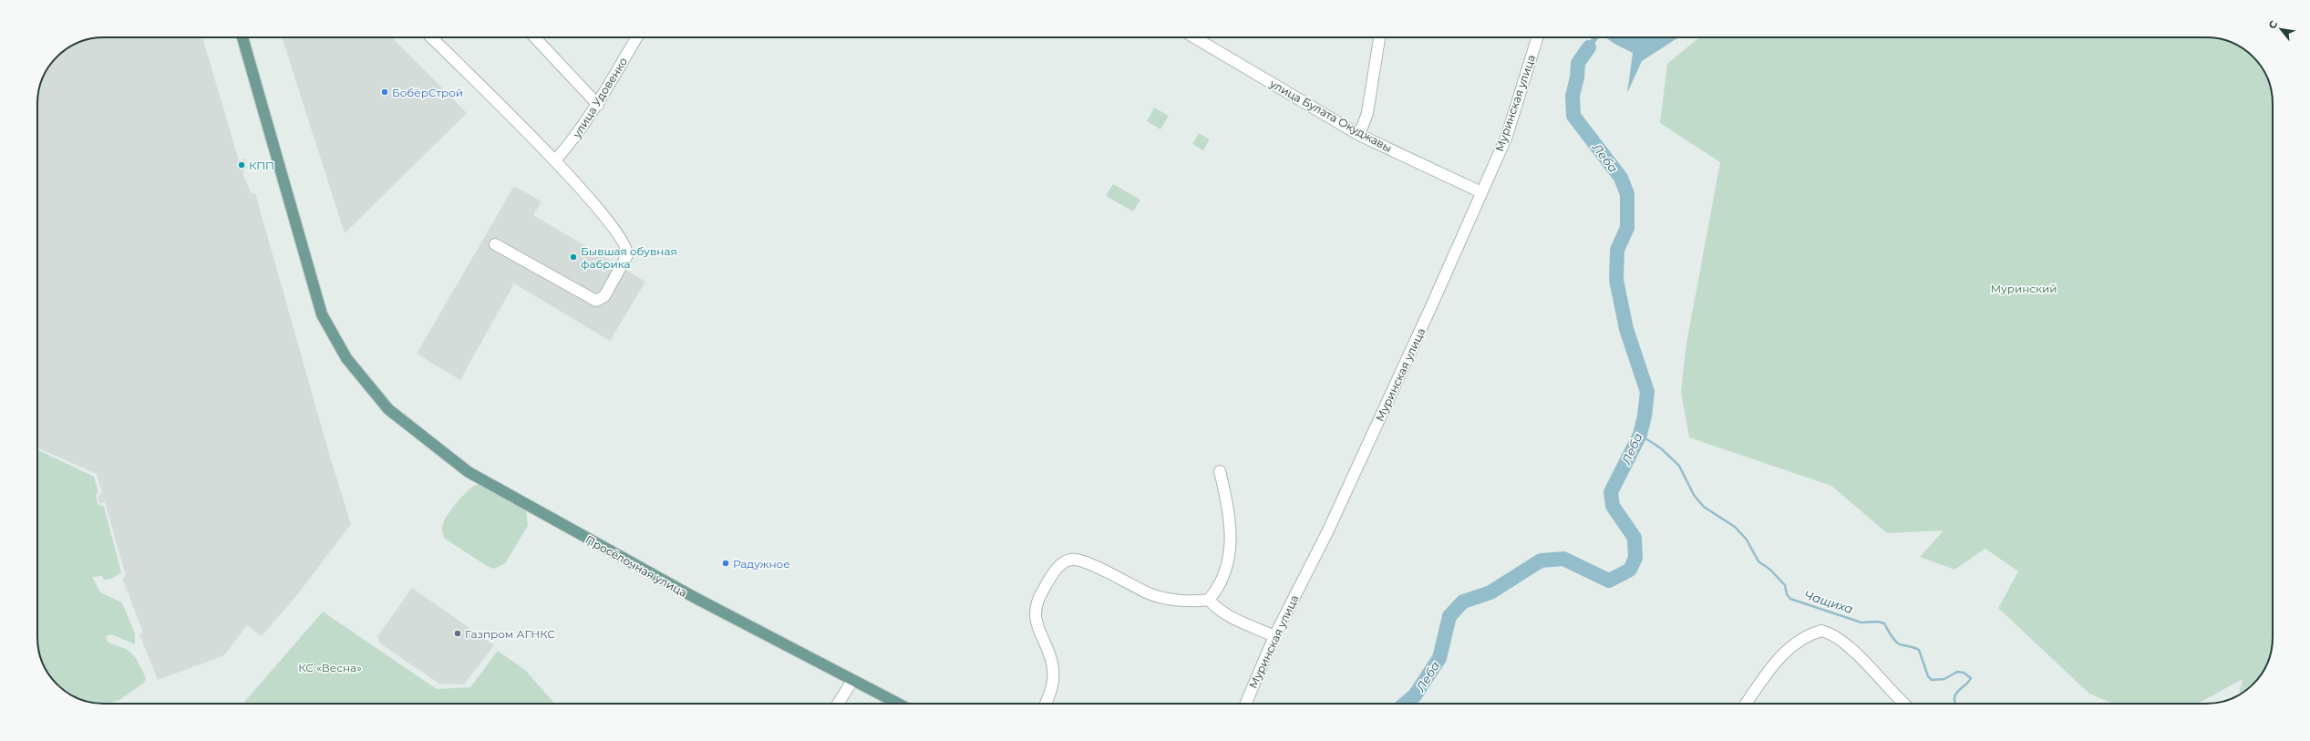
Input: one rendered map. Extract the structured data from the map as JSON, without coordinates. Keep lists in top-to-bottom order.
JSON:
{
  "streets": {
    "main road": ["Просёлочная улица"],
    "street": ["улица Удовенко", "Муринская улица", "улица Булата Окуджавы"]
  },
  "crossings": [
    ["Муринская улица", "улица Булата Окуджавы"]
  ],
  "water": ["Леба", "Чащиха"],
  "parks": ["Муринский", "КС «Весна»"],
  "places": [
    "БобёрСтрой",
    "КПП",
    "Бывшая обувная фабрика",
    "Радужное",
    "Газпром АГНКС"
  ],
  "north": "top left"
}
